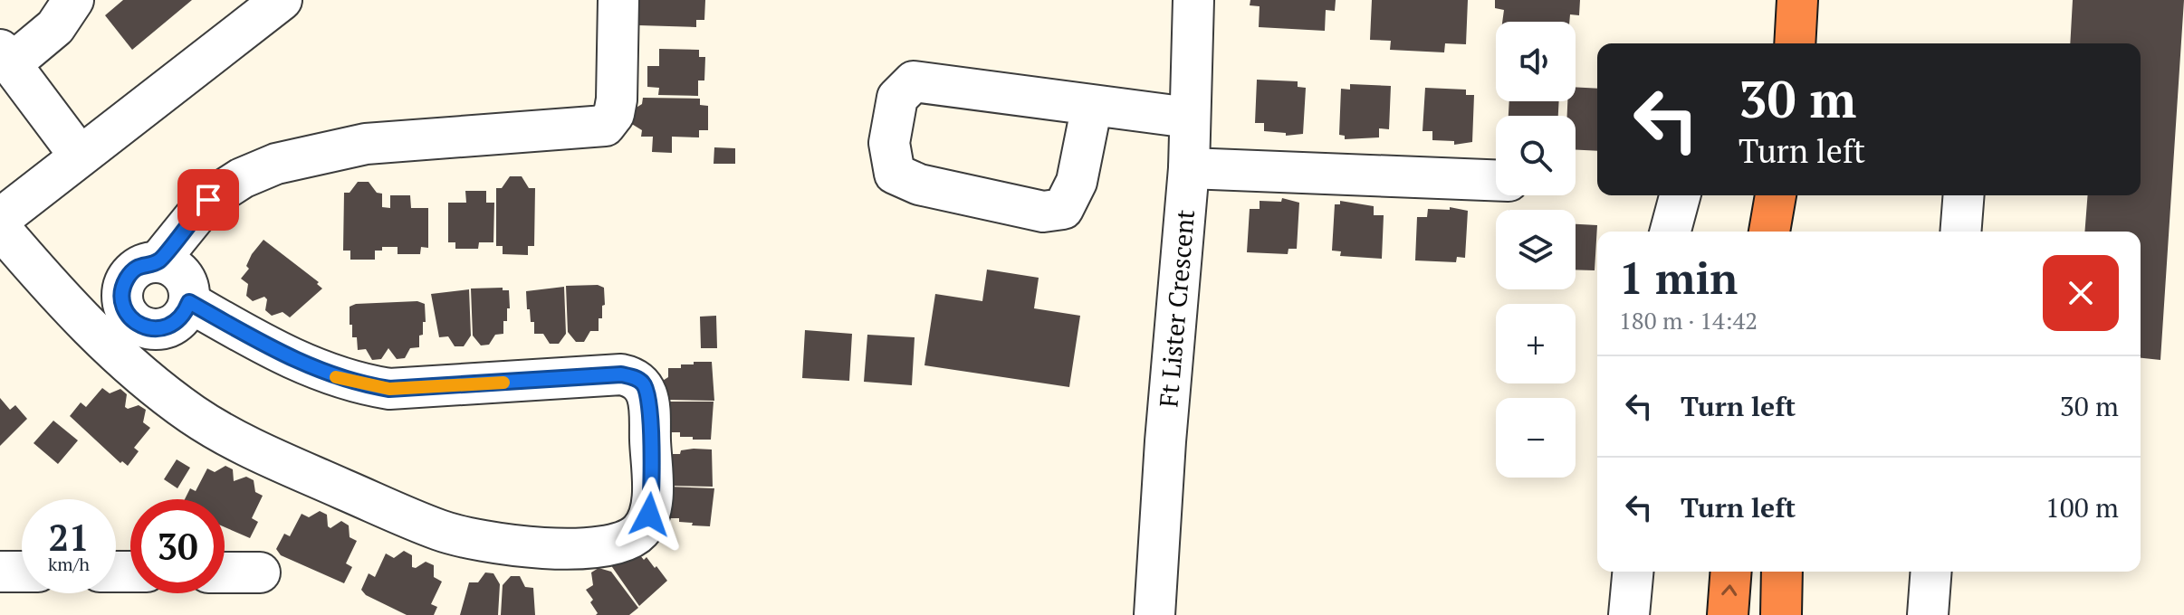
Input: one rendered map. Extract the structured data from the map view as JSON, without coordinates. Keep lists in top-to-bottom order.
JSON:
{
  "streets": {
    "street": ["Ft Lister Crescent"]
  },
  "page": {
    "map_buttons": ["+", "−"],
    "turn": ["30 m", "Turn left"],
    "heading": ["1 min", "180 m · 14:42"],
    "list": [
      {
        "name": "Turn left",
        "value": "30 m"
      },
      {
        "name": "Turn left",
        "value": "100 m"
      }
    ],
    "speed": "21 km/h",
    "limit": "30"
  }
}
